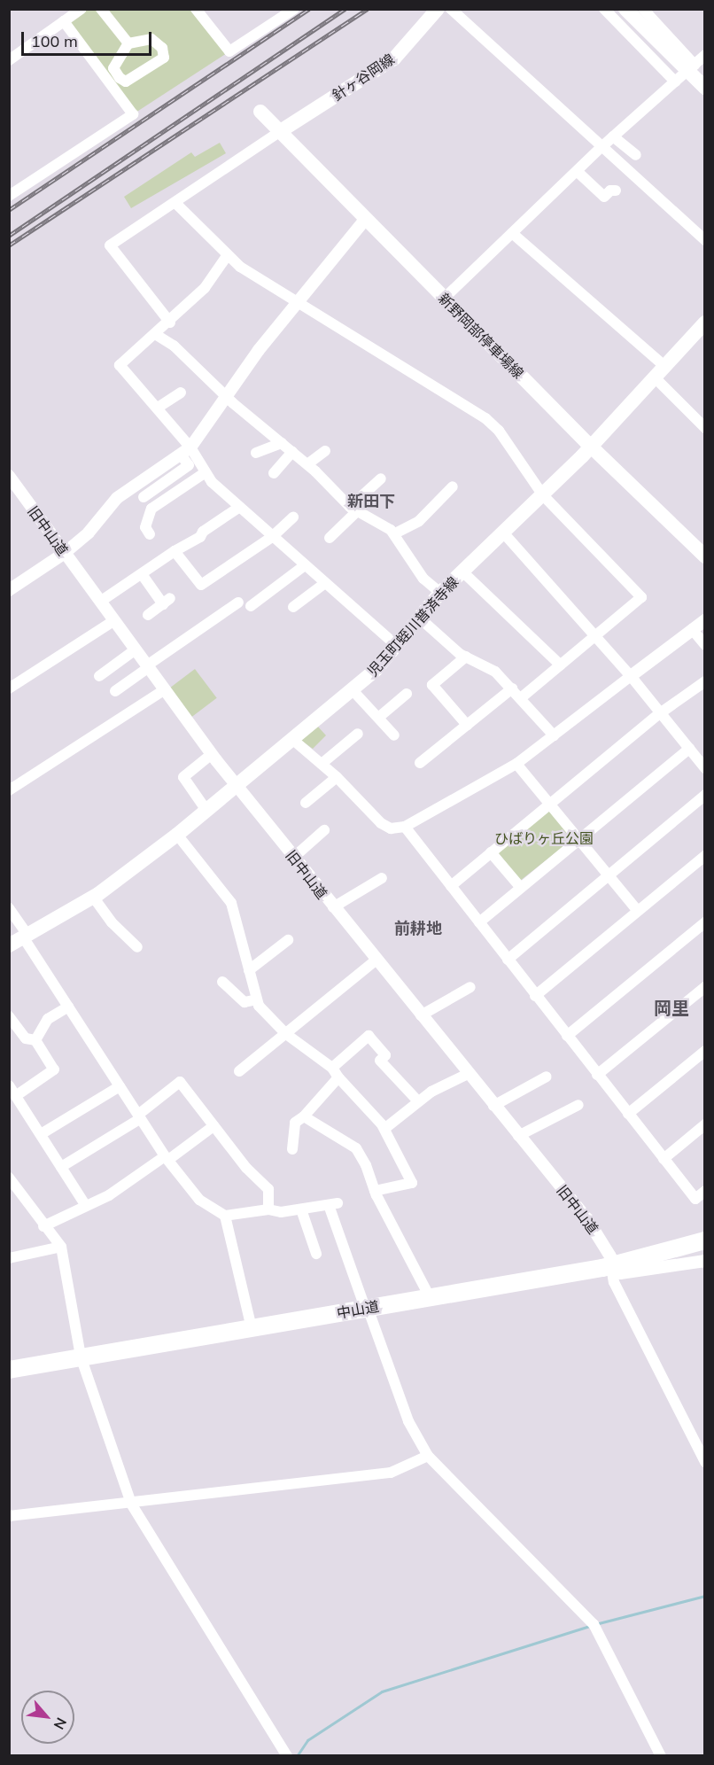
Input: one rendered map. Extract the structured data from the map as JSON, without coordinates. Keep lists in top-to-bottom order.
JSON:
{
  "streets": {
    "highway": ["中山道"],
    "main road": ["針ヶ谷岡線", "新野岡部停車場線", "児玉町蛭川普済寺線"],
    "street": ["旧中山道"]
  },
  "crossings": [
    ["針ヶ谷岡線", "新野岡部停車場線"],
    ["新野岡部停車場線", "児玉町蛭川普済寺線"],
    ["旧中山道", "児玉町蛭川普済寺線"],
    ["旧中山道", "中山道"]
  ],
  "districts": ["新田下", "前耕地", "岡里"],
  "parks": ["ひばりヶ丘公園"],
  "scale_bar": "100 m",
  "north": "bottom right"
}
